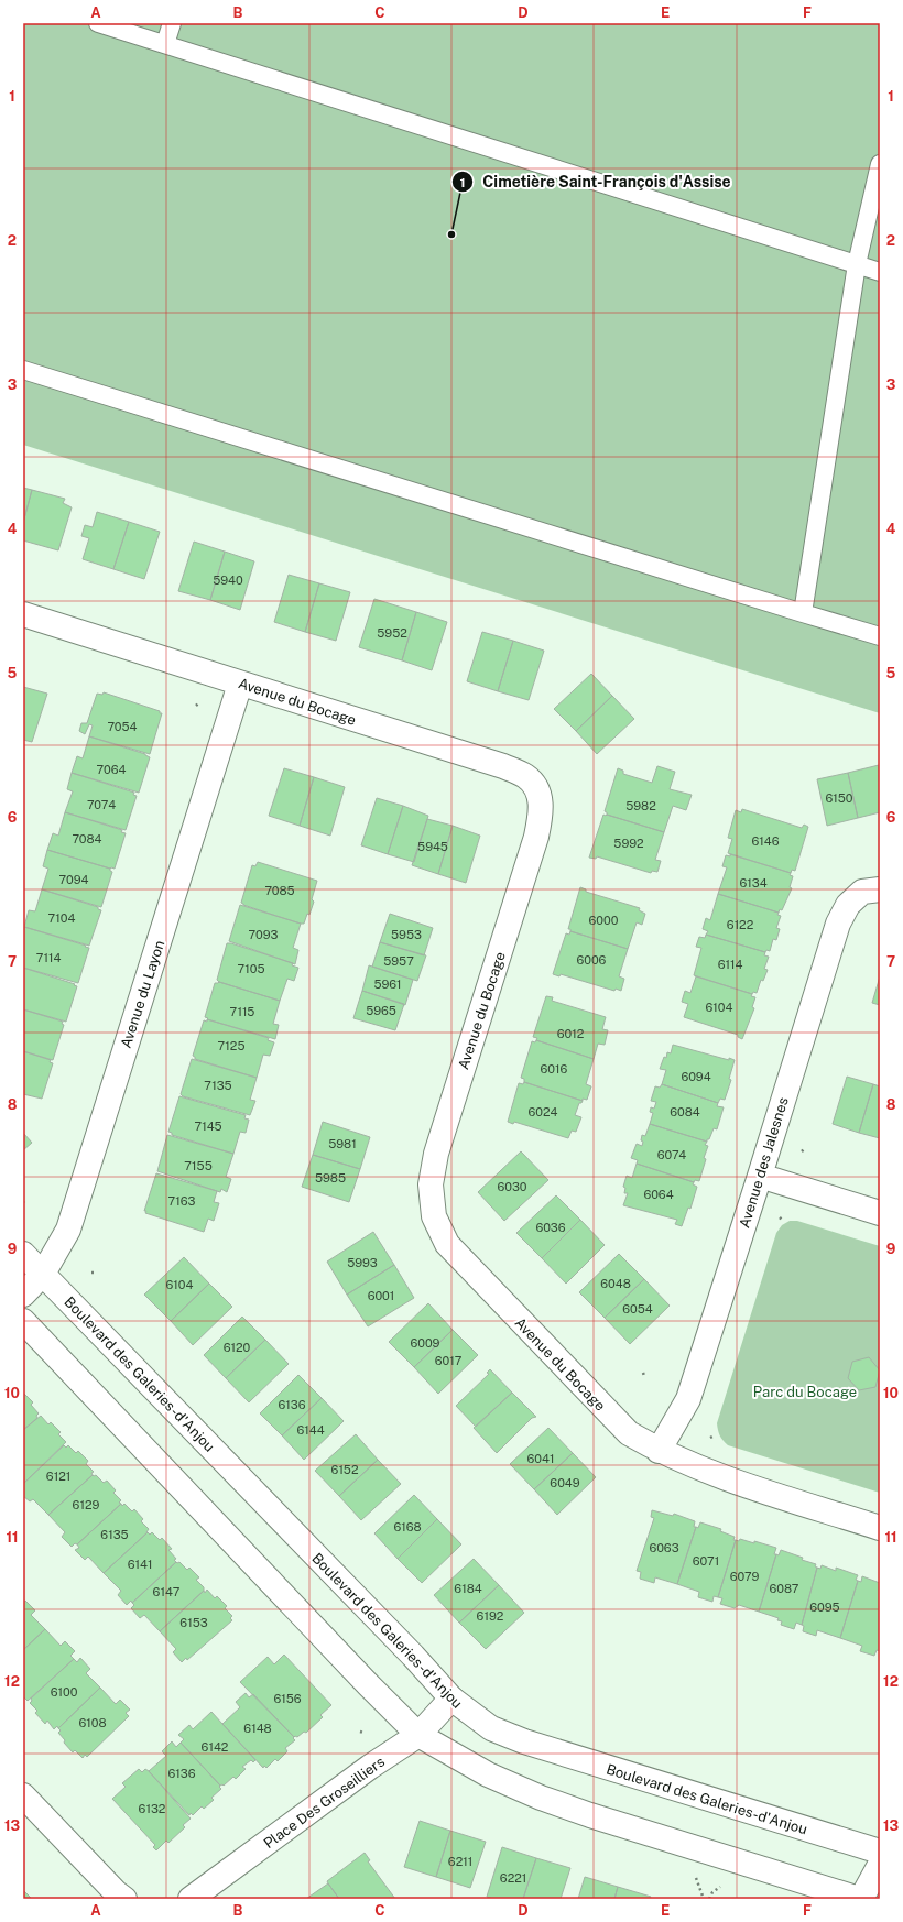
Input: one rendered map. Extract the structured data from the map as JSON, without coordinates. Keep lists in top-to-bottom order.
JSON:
{
  "streets": {
    "street": [
      "Avenue du Bocage",
      "Avenue du Layon",
      "Avenue des Jalesnes",
      "Boulevard des Galeries-d'Anjou",
      "Place Des Groseilliers"
    ]
  },
  "crossings": [
    ["Avenue du Bocage", "Avenue du Layon"],
    ["Avenue du Bocage", "Avenue des Jalesnes"],
    ["Avenue du Layon", "Boulevard des Galeries-d'Anjou"],
    ["Boulevard des Galeries-d'Anjou", "Place Des Groseilliers"]
  ],
  "parks": ["Parc du Bocage"],
  "places": ["Cimetière Saint-François d'Assise"],
  "house_numbers": [
    "5940",
    "5952",
    "7054",
    "7064",
    "6150",
    "7074",
    "5982",
    "7084",
    "6146",
    "5992",
    "5945",
    "7094",
    "6134",
    "7085",
    "7104",
    "6000",
    "6122",
    "7093",
    "5953",
    "7114",
    "6006",
    "5957",
    "6114",
    "7105",
    "5961",
    "6104",
    "5965",
    "7115",
    "6012",
    "7125",
    "6016",
    "6094",
    "7135",
    "6024",
    "6084",
    "7145",
    "5981",
    "6074",
    "7155",
    "5985",
    "6030",
    "6064",
    "7163",
    "6036",
    "5993",
    "6048",
    "6104",
    "6001",
    "6054",
    "6009",
    "6120",
    "6017",
    "6136",
    "6144",
    "6041",
    "6152",
    "6121",
    "6049",
    "6129",
    "6168",
    "6135",
    "6063",
    "6071",
    "6141",
    "6079",
    "6184",
    "6087",
    "6147",
    "6095",
    "6192",
    "6153",
    "6100",
    "6156",
    "6108",
    "6148",
    "6142",
    "6136",
    "6132",
    "6211",
    "6221"
  ],
  "grid": {
    "columns": [
      "A",
      "B",
      "C",
      "D",
      "E",
      "F"
    ],
    "rows": [
      "1",
      "2",
      "3",
      "4",
      "5",
      "6",
      "7",
      "8",
      "9",
      "10",
      "11",
      "12",
      "13"
    ]
  }
}
